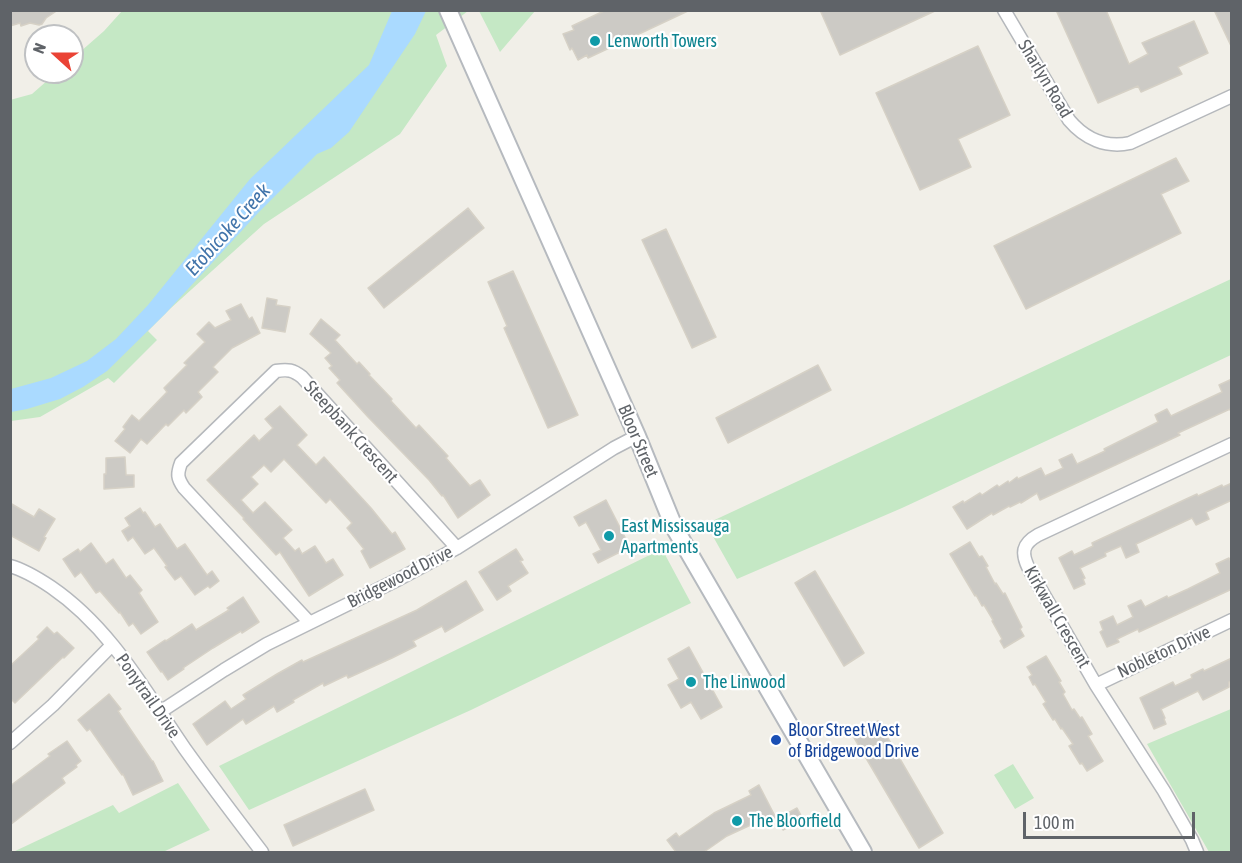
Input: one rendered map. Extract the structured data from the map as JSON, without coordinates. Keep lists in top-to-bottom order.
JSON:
{
  "streets": {
    "main road": ["Bloor Street"],
    "street": [
      "Sharlyn Road",
      "Steepbank Crescent",
      "Bridgewood Drive",
      "Kirkwall Crescent",
      "Nobleton Drive",
      "Ponytrail Drive"
    ]
  },
  "crossings": [
    ["Steepbank Crescent", "Bridgewood Drive"],
    ["Bloor Street", "Bridgewood Drive"],
    ["Bridgewood Drive", "Ponytrail Drive"],
    ["Kirkwall Crescent", "Nobleton Drive"]
  ],
  "water": ["Etobicoke Creek"],
  "places": [
    "Lenworth Towers",
    "East Mississauga Apartments",
    "The Linwood",
    "Bloor Street West of Bridgewood Drive",
    "The Bloorfield"
  ],
  "scale_bar": "100 m",
  "north": "left"
}
